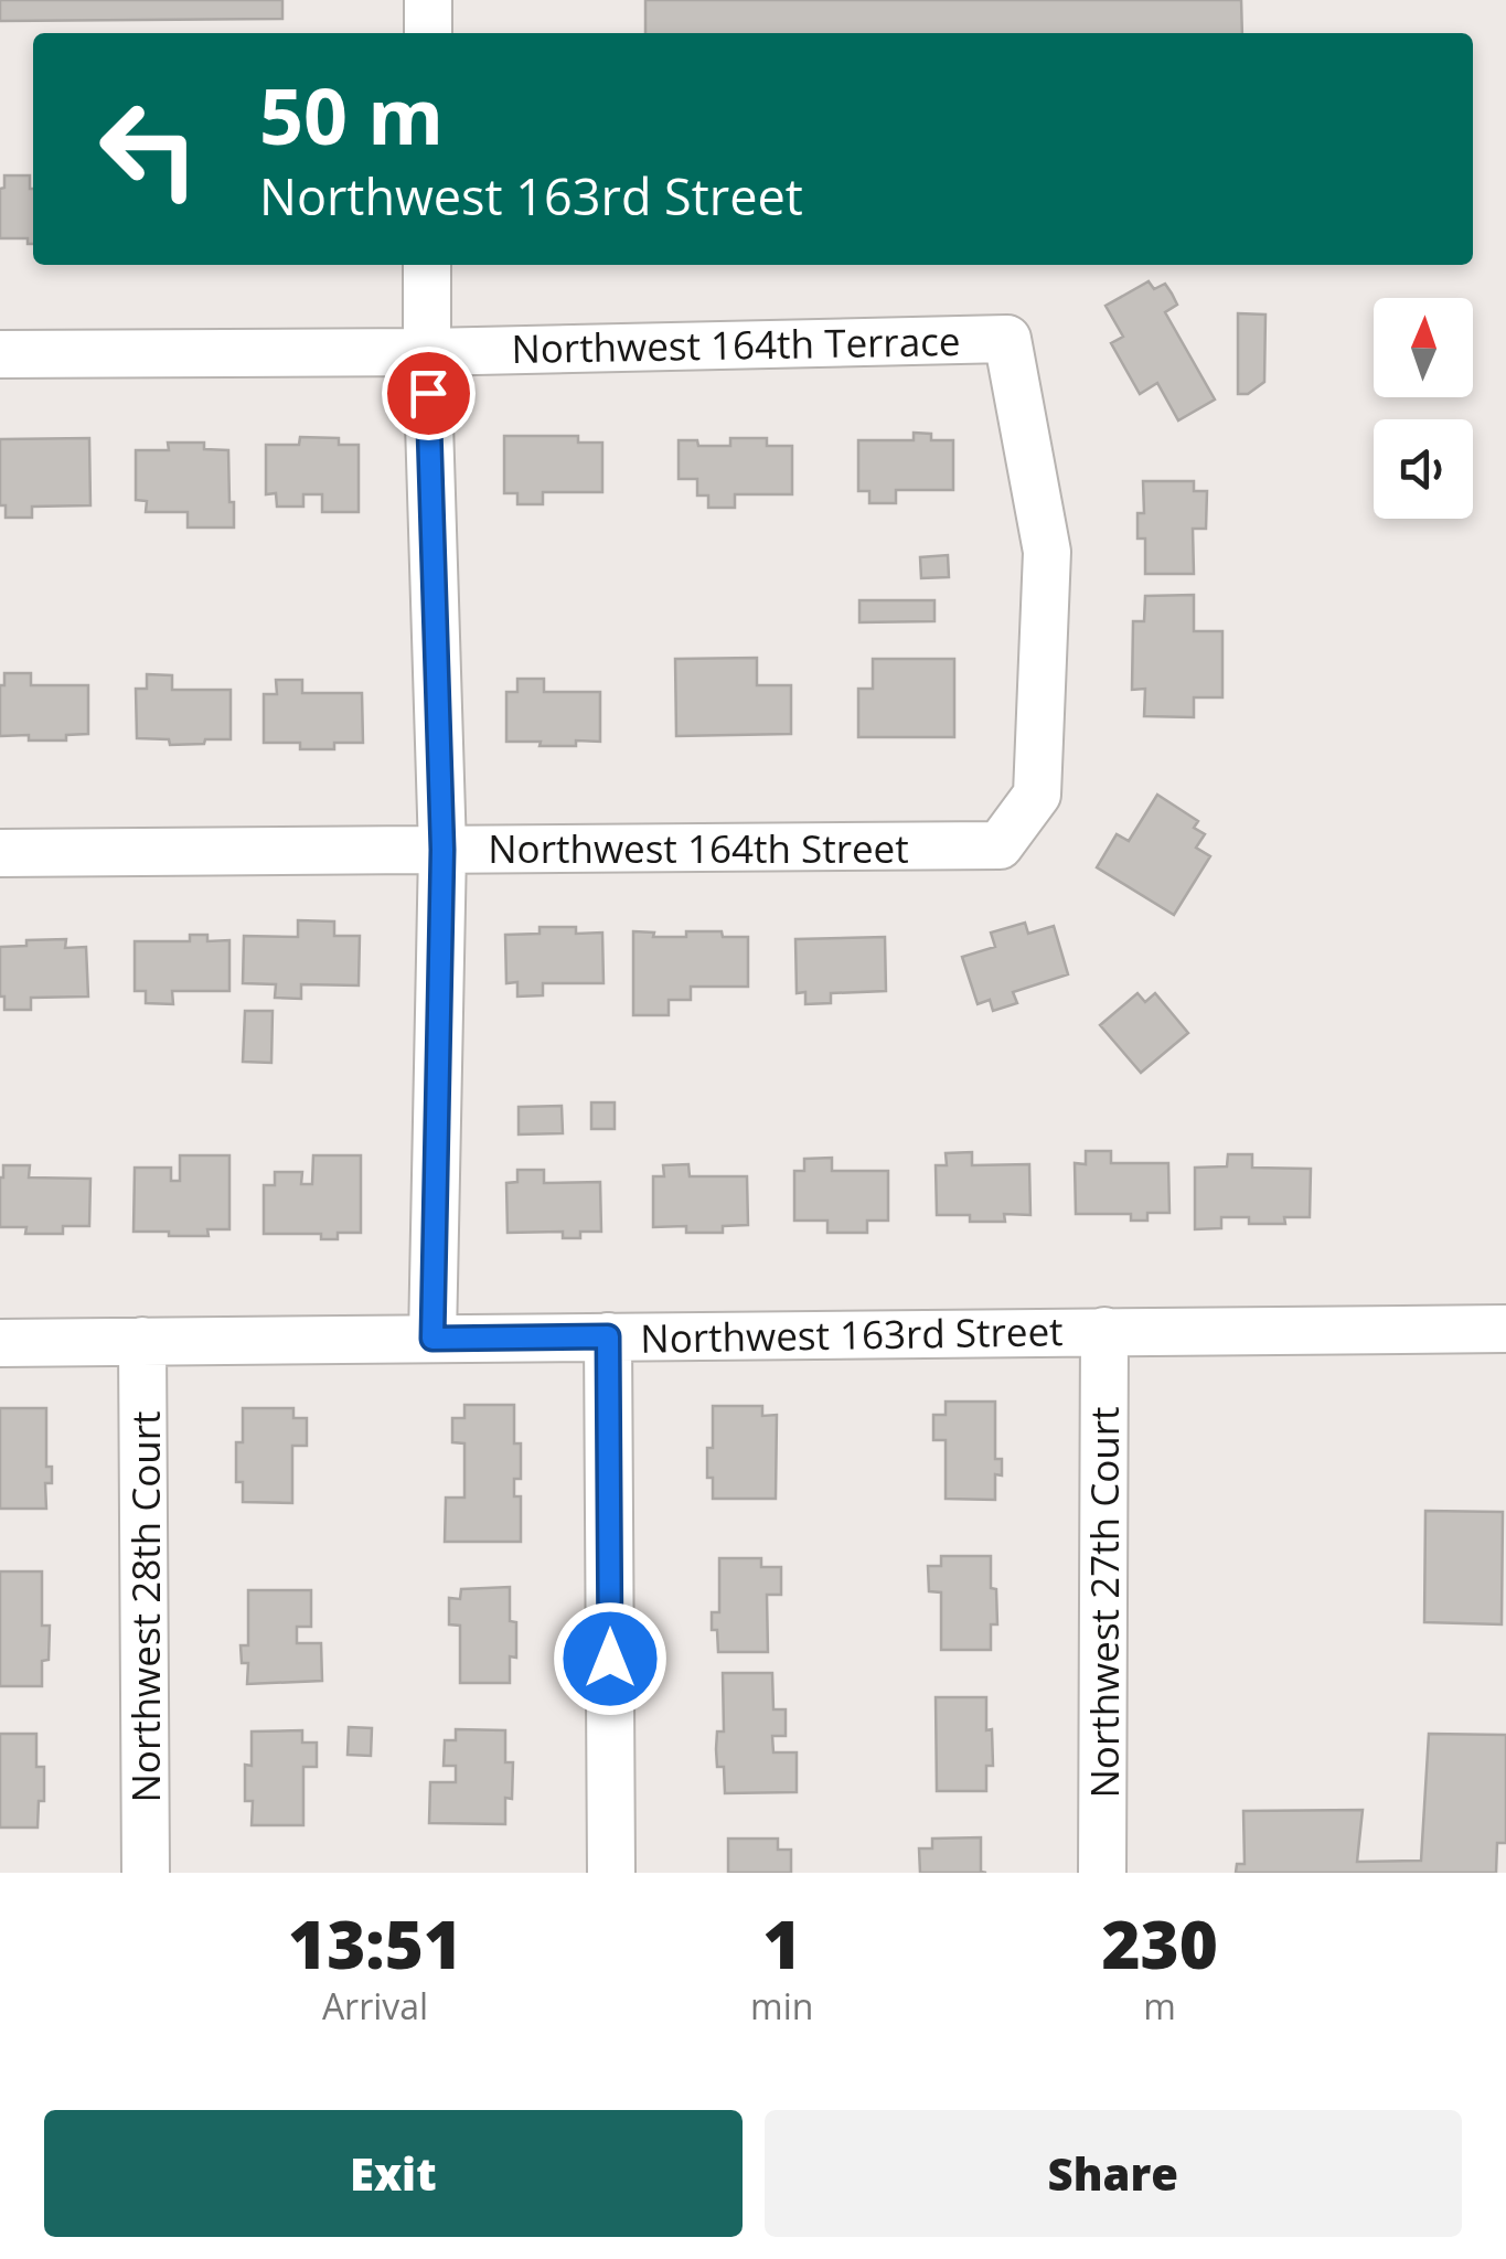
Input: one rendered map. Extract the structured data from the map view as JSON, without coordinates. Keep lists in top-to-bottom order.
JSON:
{
  "streets": {
    "street": [
      "Northwest 164th Terrace",
      "Northwest 164th Street",
      "Northwest 163rd Street",
      "Northwest 27th Court",
      "Northwest 28th Court"
    ]
  },
  "crossings": [
    ["Northwest 164th Terrace", "Northwest 164th Street"],
    ["Northwest 163rd Street", "Northwest 27th Court"],
    ["Northwest 163rd Street", "Northwest 28th Court"]
  ],
  "north": "top",
  "page": {
    "turn": ["50 m", "Northwest 163rd Street"],
    "eta": [
      "13:51",
      "Arrival",
      "1",
      "min",
      "230",
      "m"
    ],
    "buttons": ["Exit", "Share"]
  }
}
